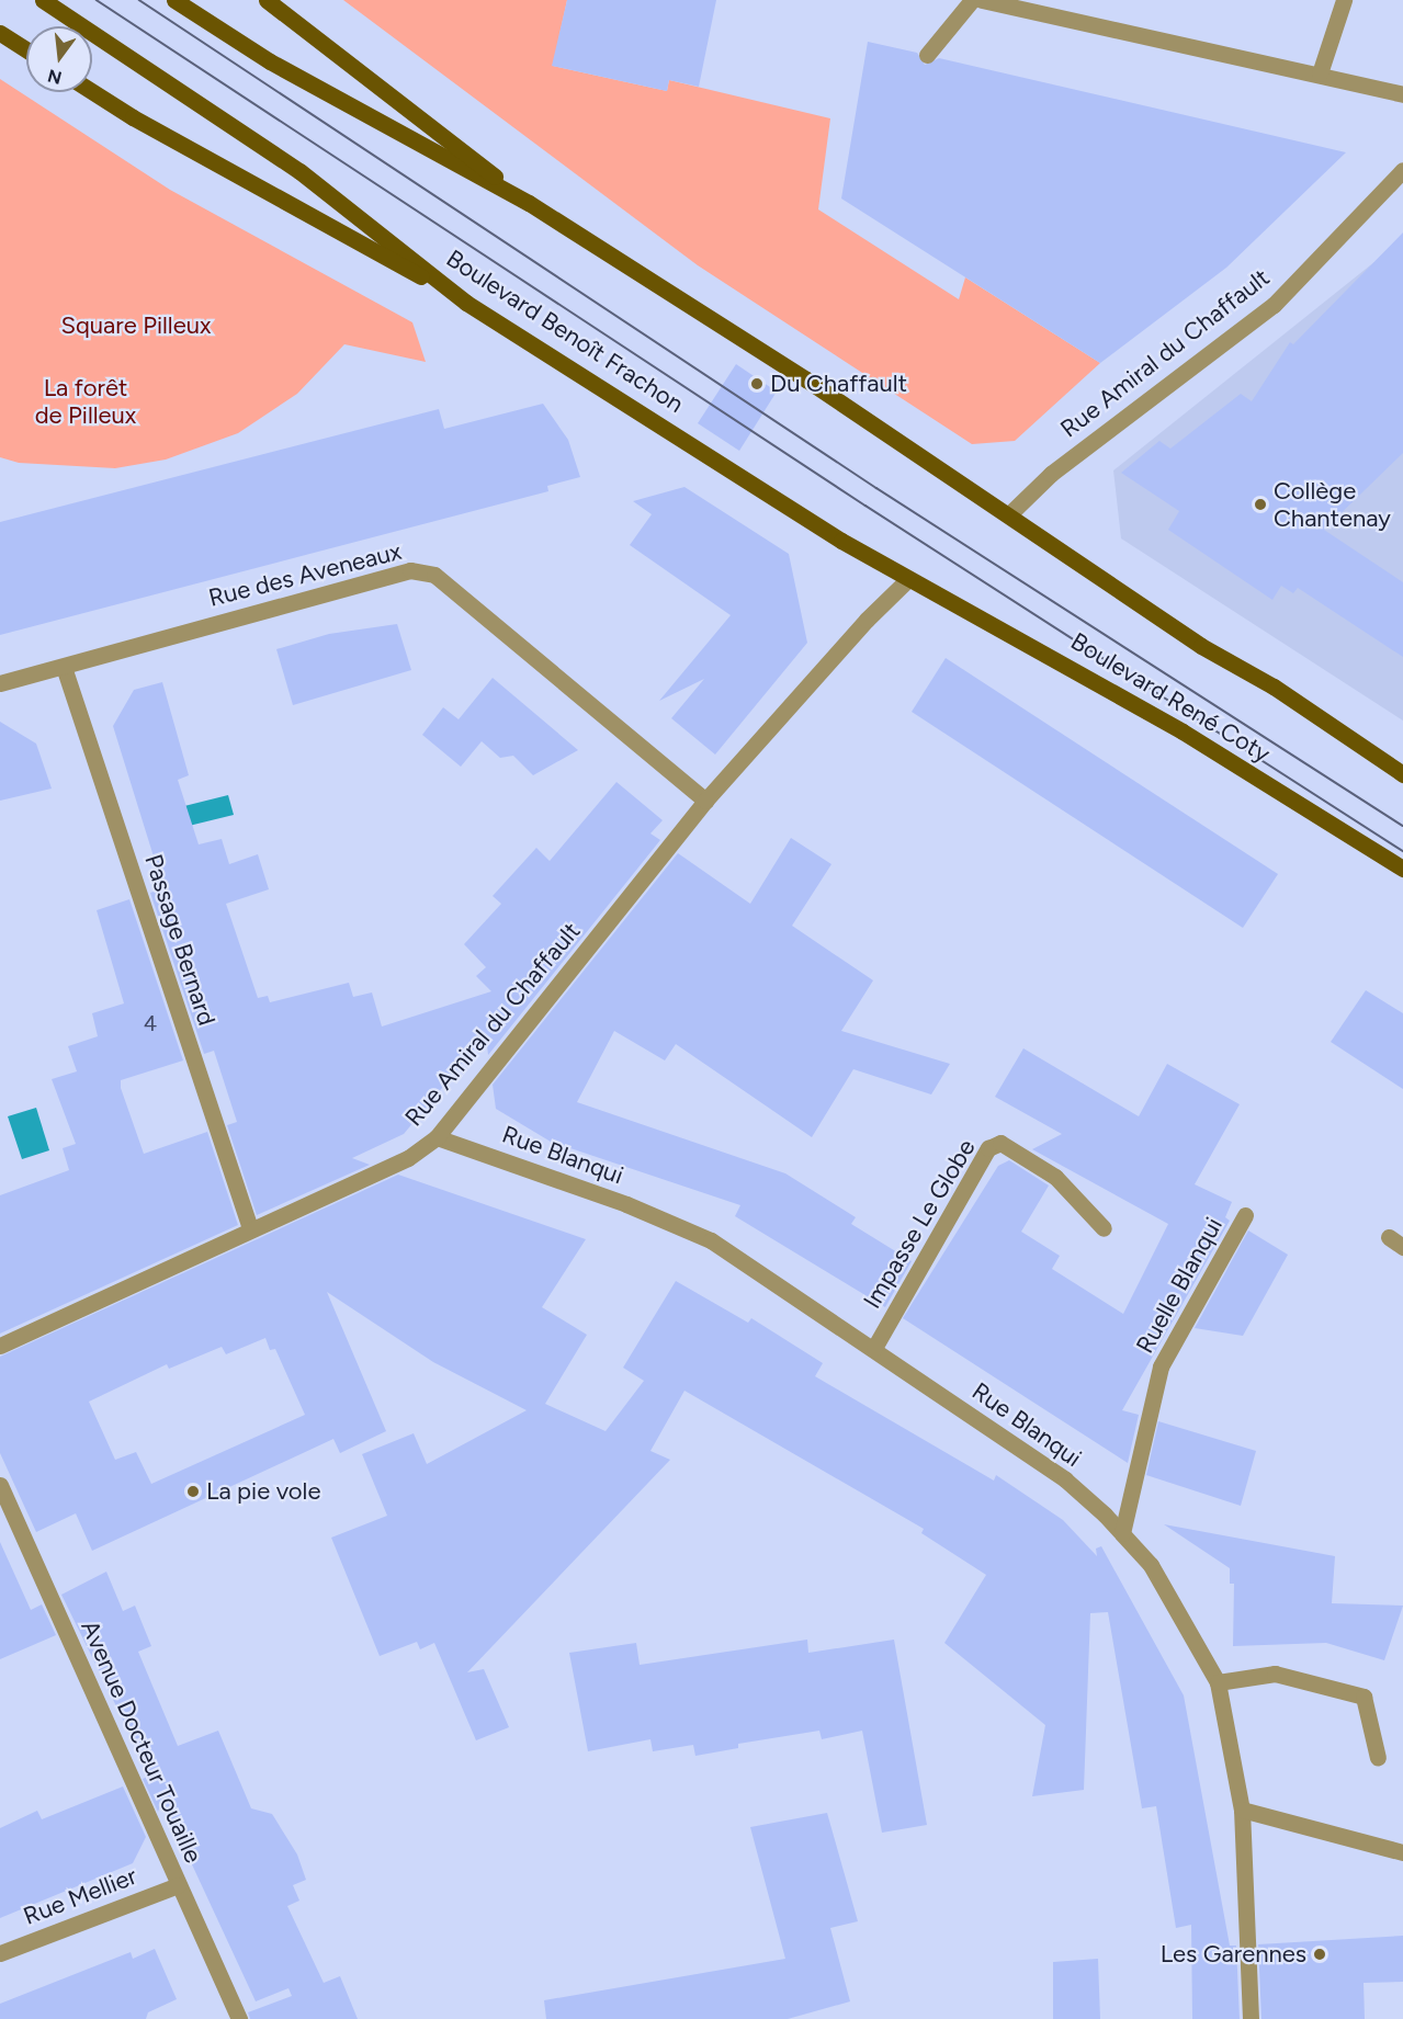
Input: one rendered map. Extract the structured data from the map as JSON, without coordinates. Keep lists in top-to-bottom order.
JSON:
{
  "streets": {
    "main road": ["Boulevard Benoît Frachon", "Boulevard René Coty"],
    "street": [
      "Rue Amiral du Chaffault",
      "Rue des Aveneaux",
      "Passage Bernard",
      "Rue Blanqui",
      "Impasse Le Globe",
      "Ruelle Blanqui",
      "Avenue Docteur Touaille",
      "Rue Mellier"
    ]
  },
  "crossings": [
    ["Boulevard Benoît Frachon", "Rue Amiral du Chaffault"],
    ["Boulevard Benoît Frachon", "Boulevard René Coty"],
    ["Rue Amiral du Chaffault", "Rue des Aveneaux"],
    ["Rue Amiral du Chaffault", "Boulevard René Coty"],
    ["Rue Amiral du Chaffault", "Passage Bernard"],
    ["Rue Amiral du Chaffault", "Rue Blanqui"],
    ["Rue des Aveneaux", "Passage Bernard"],
    ["Rue Blanqui", "Impasse Le Globe"],
    ["Rue Blanqui", "Ruelle Blanqui"],
    ["Avenue Docteur Touaille", "Rue Mellier"]
  ],
  "parks": ["Square Pilleux", "La forêt de Pilleux"],
  "places": [
    "Du Chaffault",
    "Collège Chantenay",
    "La pie vole",
    "Les Garennes"
  ],
  "house_numbers": ["4"],
  "north": "bottom"
}
